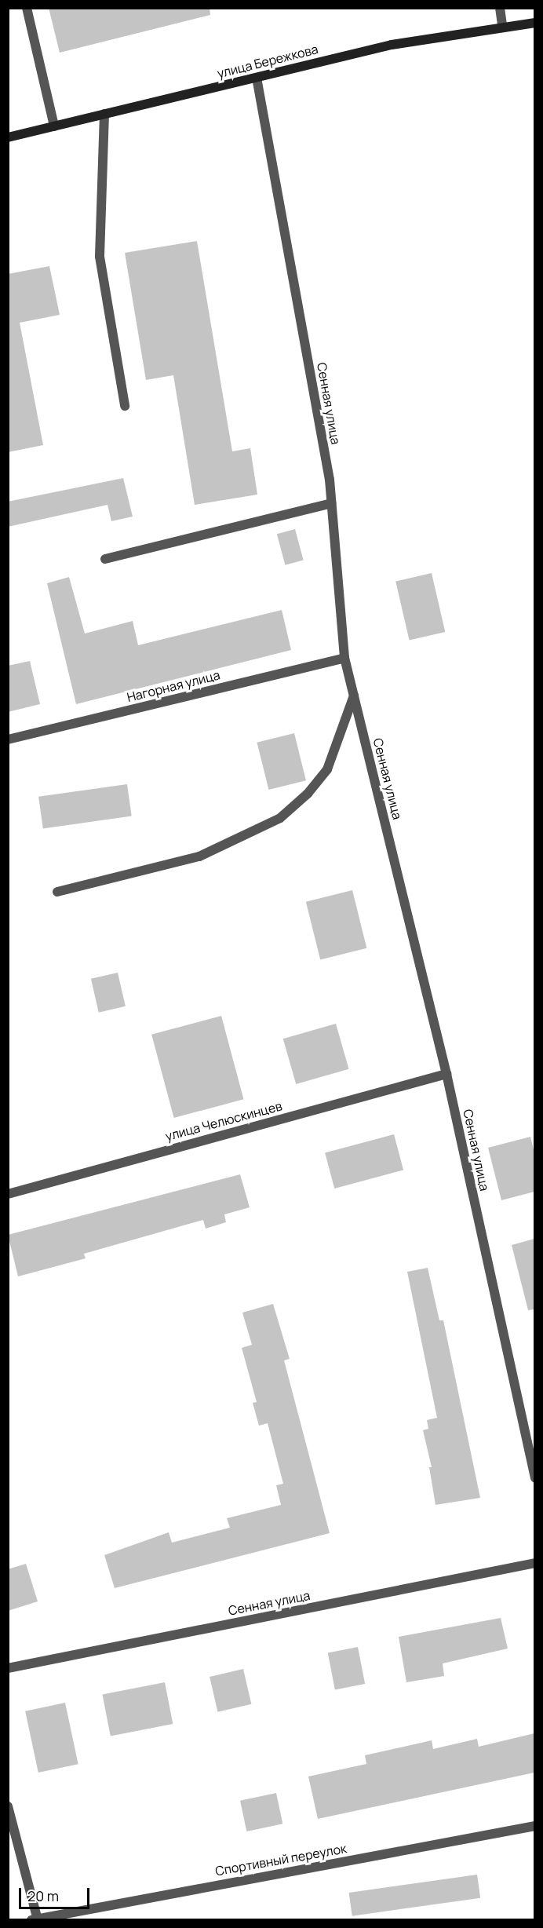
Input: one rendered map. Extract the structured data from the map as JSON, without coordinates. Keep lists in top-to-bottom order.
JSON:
{
  "streets": {
    "street": [
      "улица Бережкова",
      "Сенная улица",
      "Нагорная улица",
      "улица Челюскинцев",
      "Спортивный переулок"
    ]
  },
  "crossings": [
    ["улица Бережкова", "Сенная улица"],
    ["Сенная улица", "Нагорная улица"],
    ["Сенная улица", "улица Челюскинцев"]
  ],
  "scale_bar": "20 m"
}
